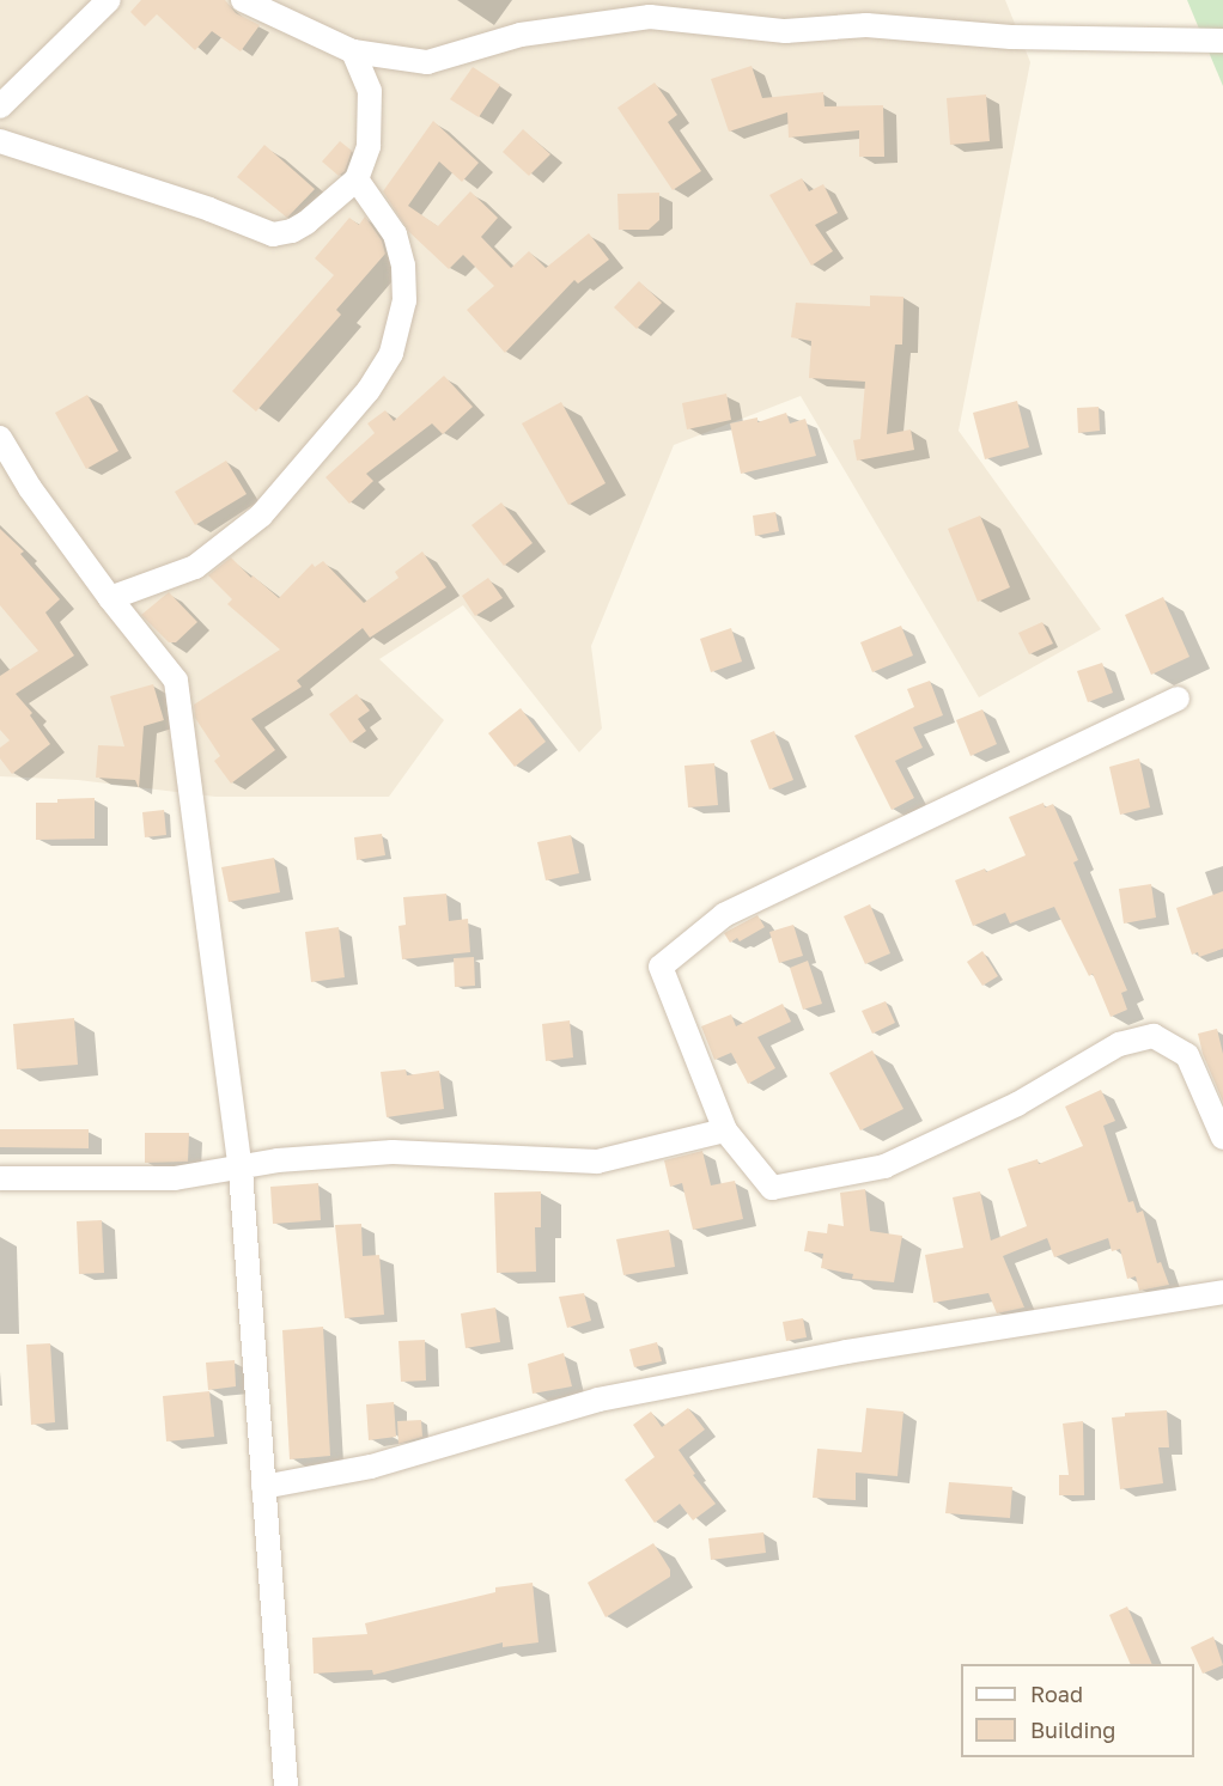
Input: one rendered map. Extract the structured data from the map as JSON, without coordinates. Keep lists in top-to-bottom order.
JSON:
{
  "legend": ["Road", "Building"]
}
